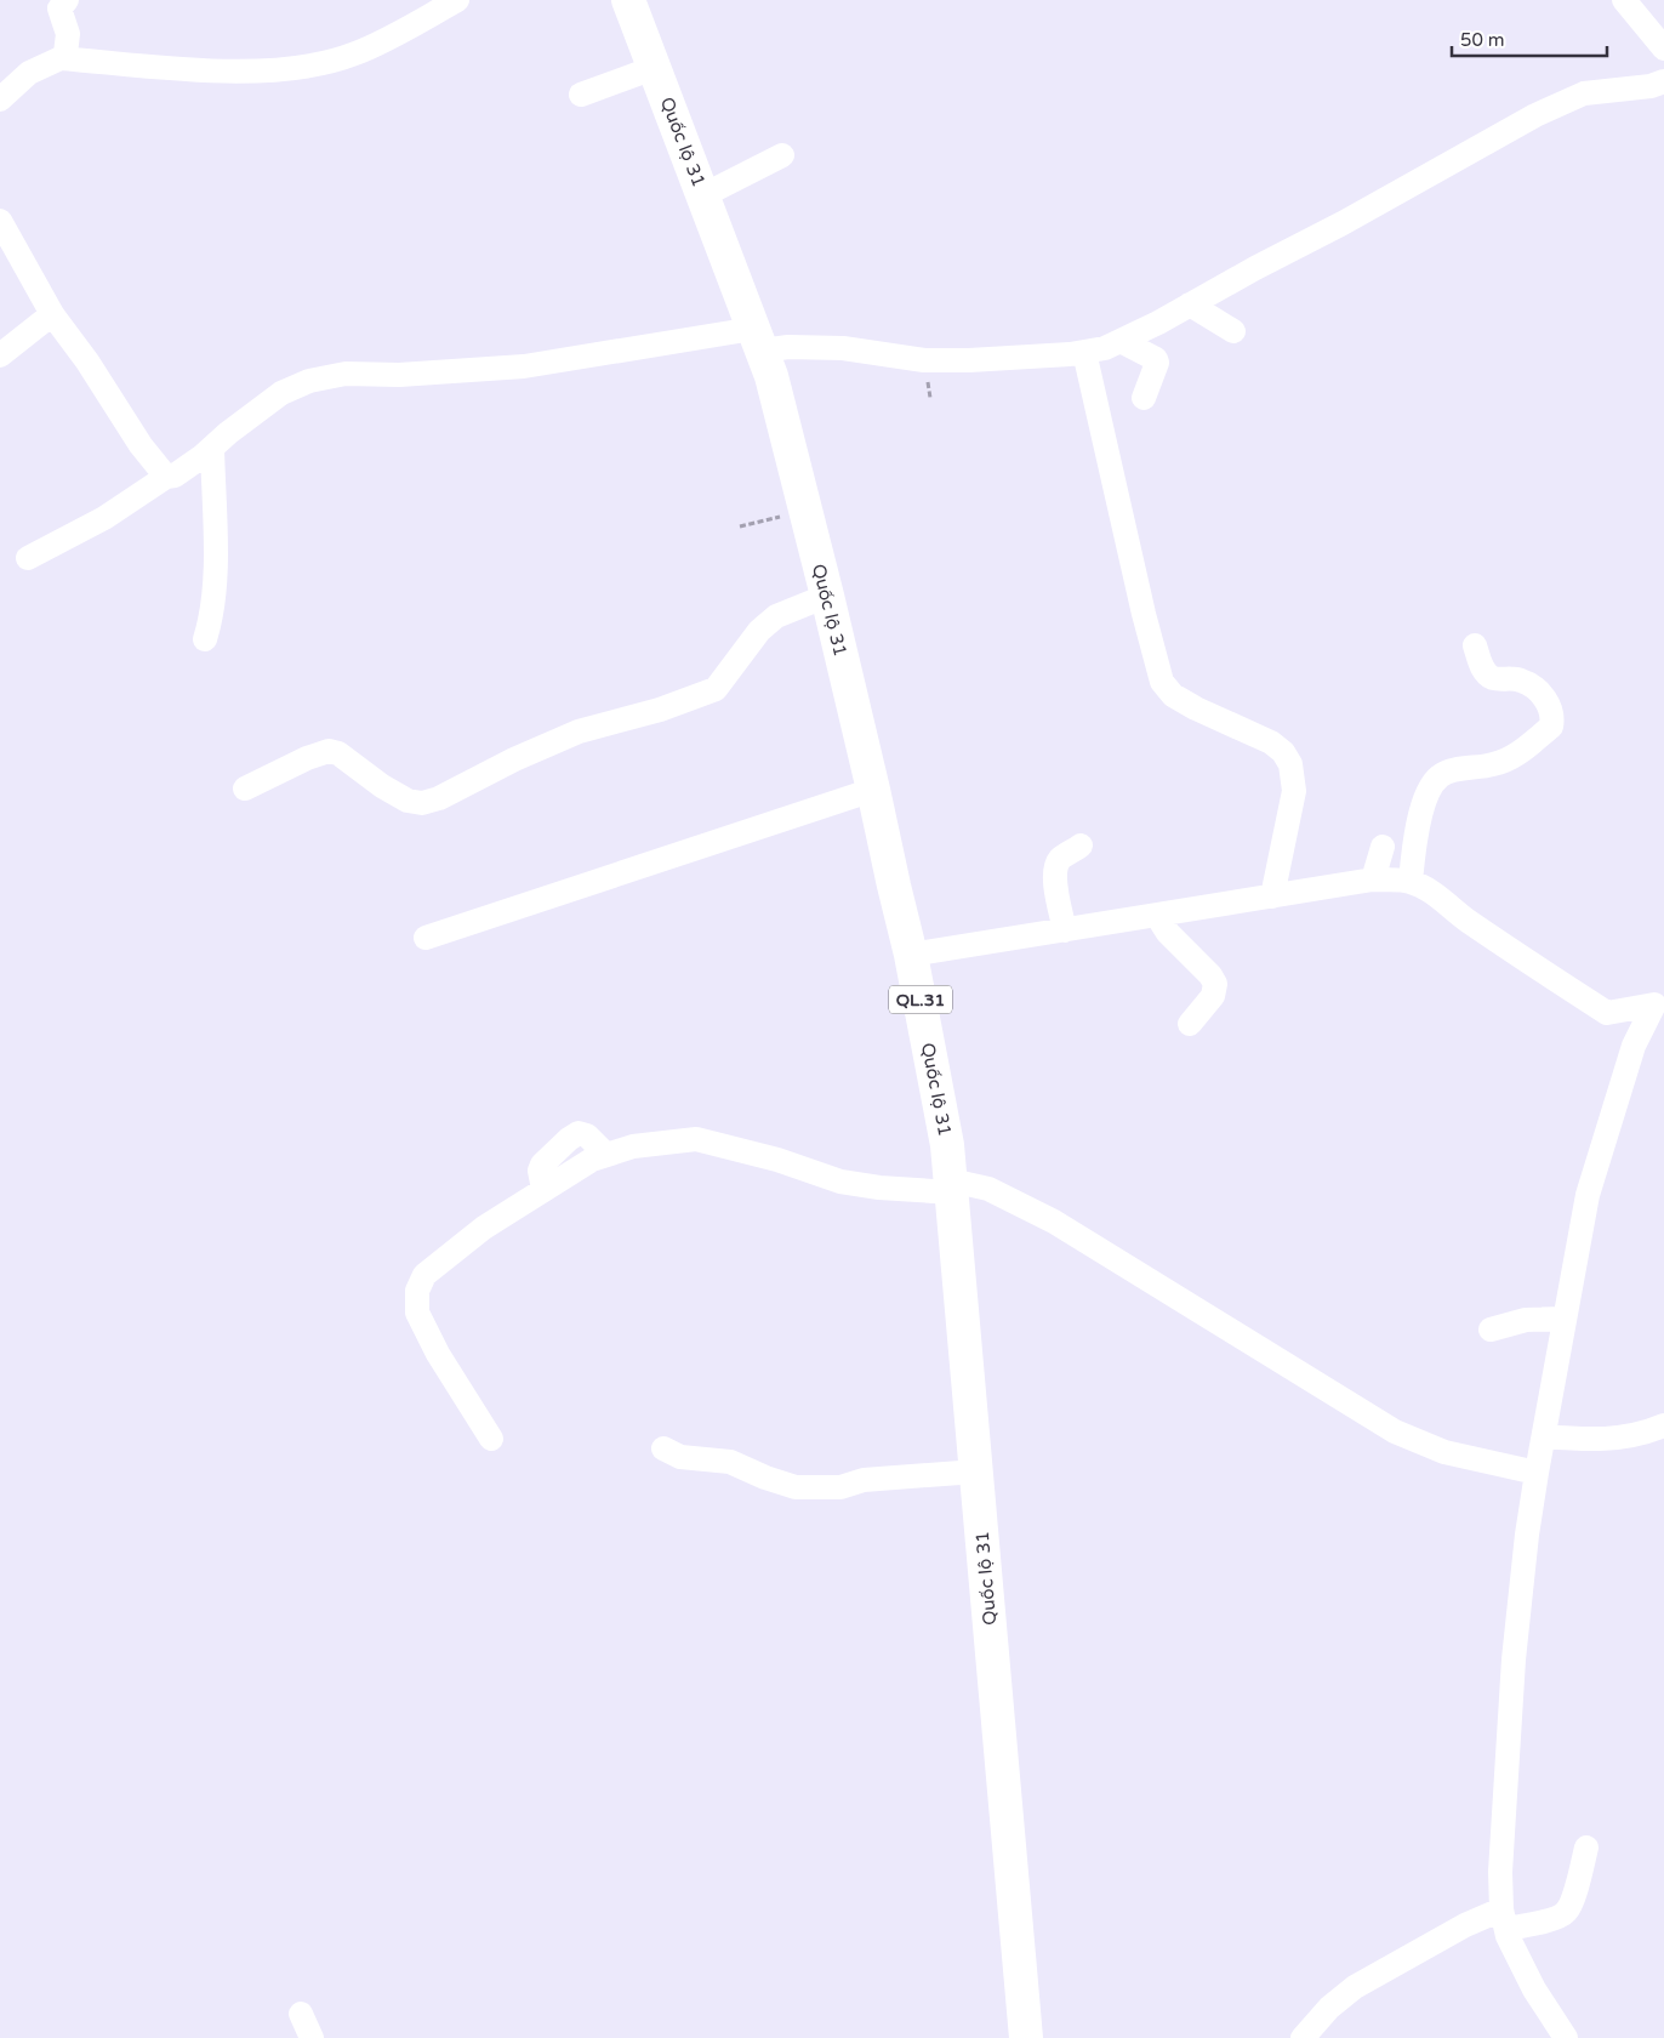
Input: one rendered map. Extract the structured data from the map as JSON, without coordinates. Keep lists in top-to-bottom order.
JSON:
{
  "streets": {
    "highway": ["Quốc lộ 31", "QL.31"]
  },
  "scale_bar": "50 m"
}
